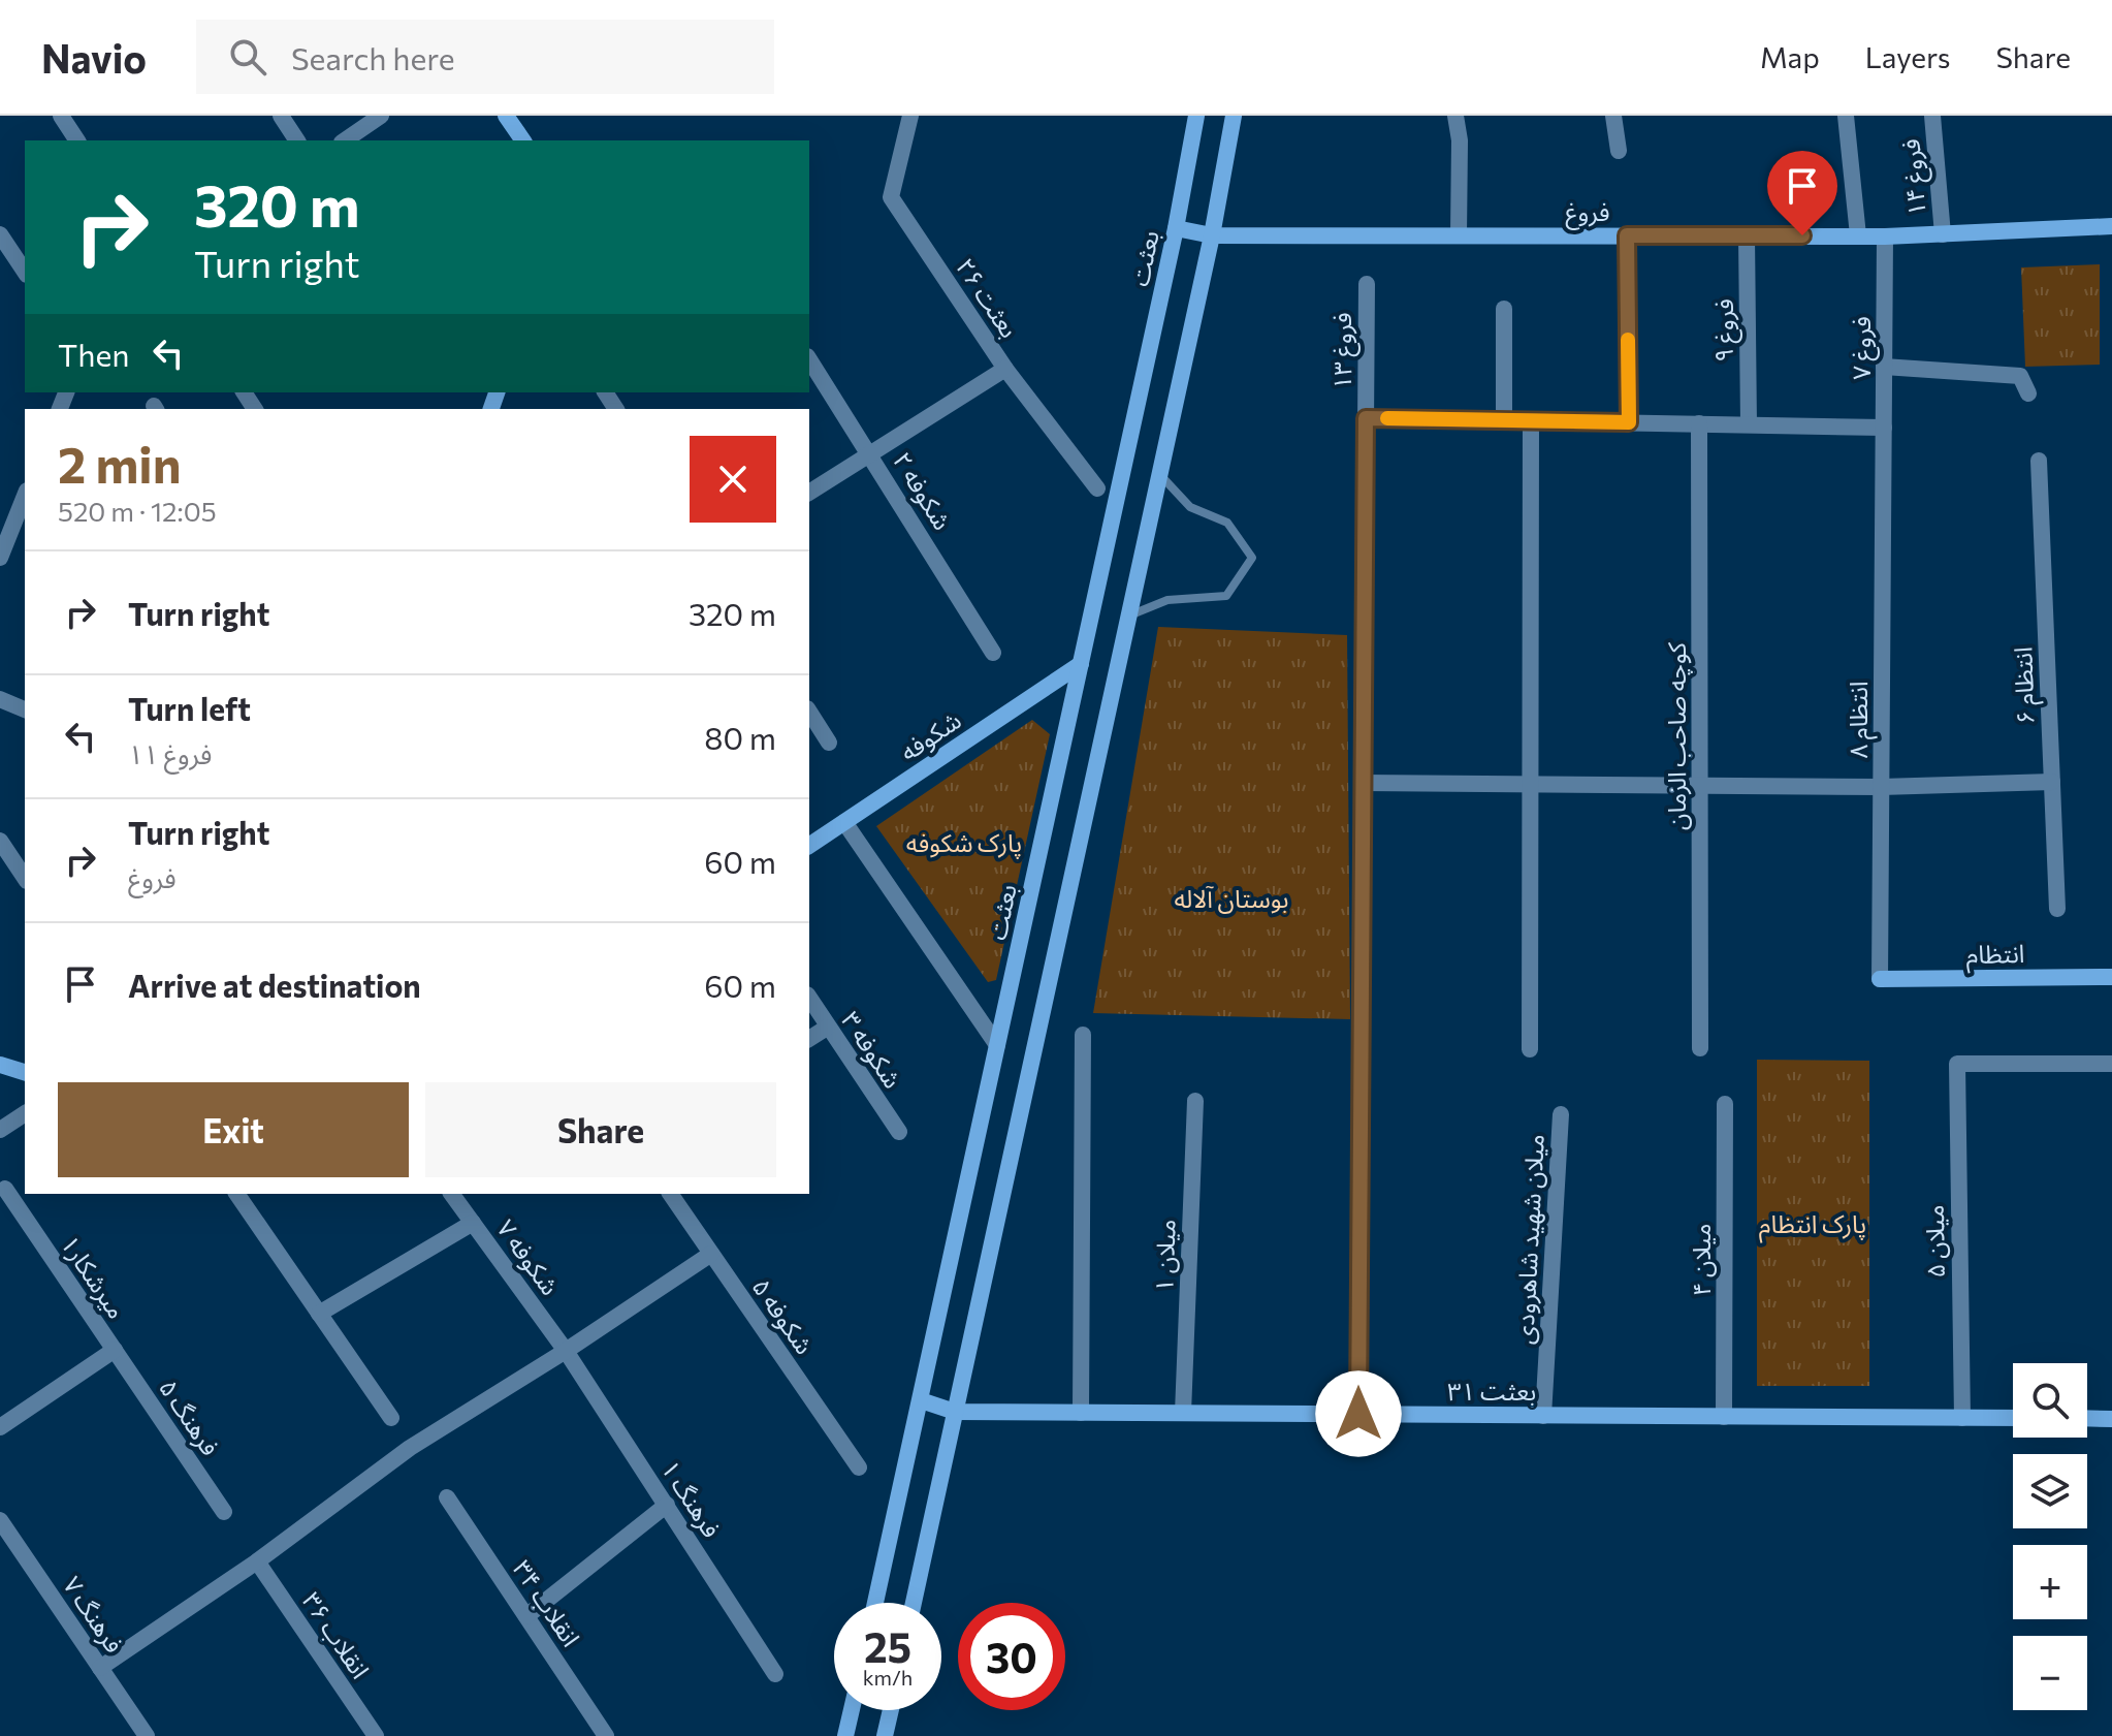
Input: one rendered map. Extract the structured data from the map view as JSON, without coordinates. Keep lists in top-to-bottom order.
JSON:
{
  "streets": {
    "main road": [
      "فروغ",
      "بعثت",
      "شکوفه",
      "انتظام",
      "بعثت ۳۱"
    ],
    "street": [
      "فروغ ۱۴",
      "بعثت ۲۶",
      "فروغ ۹",
      "فروغ ۷",
      "فروغ ۱۳",
      "شکوفه ۲",
      "انتظام ۶",
      "انتظام ۸",
      "کوچه صاحب الزمان",
      "شکوفه ۳",
      "میلان شهید شاهرودی",
      "میلان ۵",
      "میلان ۱",
      "شکوفه ۷",
      "میلان ۴",
      "میرشکار۱",
      "شکوفه ۵",
      "فرهنگ ۵",
      "فرهنگ ۱",
      "انقلاب ۳۴",
      "فرهنگ ۷",
      "انقلاب ۳۶"
    ]
  },
  "crossings": [
    ["فروغ ۱۴", "فروغ"],
    ["فروغ", "بعثت"],
    ["فروغ", "فروغ ۹"],
    ["فروغ", "فروغ ۷"],
    ["بعثت", "شکوفه"],
    ["بعثت", "بعثت ۳۱"],
    ["فروغ ۷", "انتظام ۸"],
    ["فروغ ۱۳", "بعثت ۳۱"],
    ["انتظام ۸", "انتظام"],
    ["میلان شهید شاهرودی", "بعثت ۳۱"],
    ["میلان ۵", "بعثت ۳۱"],
    ["میلان ۱", "بعثت ۳۱"],
    ["شکوفه ۷", "فرهنگ ۱"],
    ["میلان ۴", "بعثت ۳۱"],
    ["میرشکار۱", "فرهنگ ۵"]
  ],
  "parks": ["پارک شکوفه", "بوستان آلاله", "پارک انتظام"],
  "page": {
    "header": "Navio",
    "search": "Search here",
    "nav": ["Map", "Layers", "Share"],
    "turn": ["320 m", "Turn right"],
    "then": "Then",
    "heading": ["2 min", "520 m · 12:05"],
    "list": [
      {
        "name": "Turn right",
        "value": "320 m"
      },
      {
        "name": "Turn left",
        "note": "فروغ ۱۱",
        "value": "80 m"
      },
      {
        "name": "Turn right",
        "note": "فروغ",
        "value": "60 m"
      },
      {
        "name": "Arrive at destination",
        "value": "60 m"
      }
    ],
    "buttons": ["Exit", "Share"],
    "map_buttons": ["+", "−"],
    "speed": "25 km/h",
    "limit": "30"
  }
}
